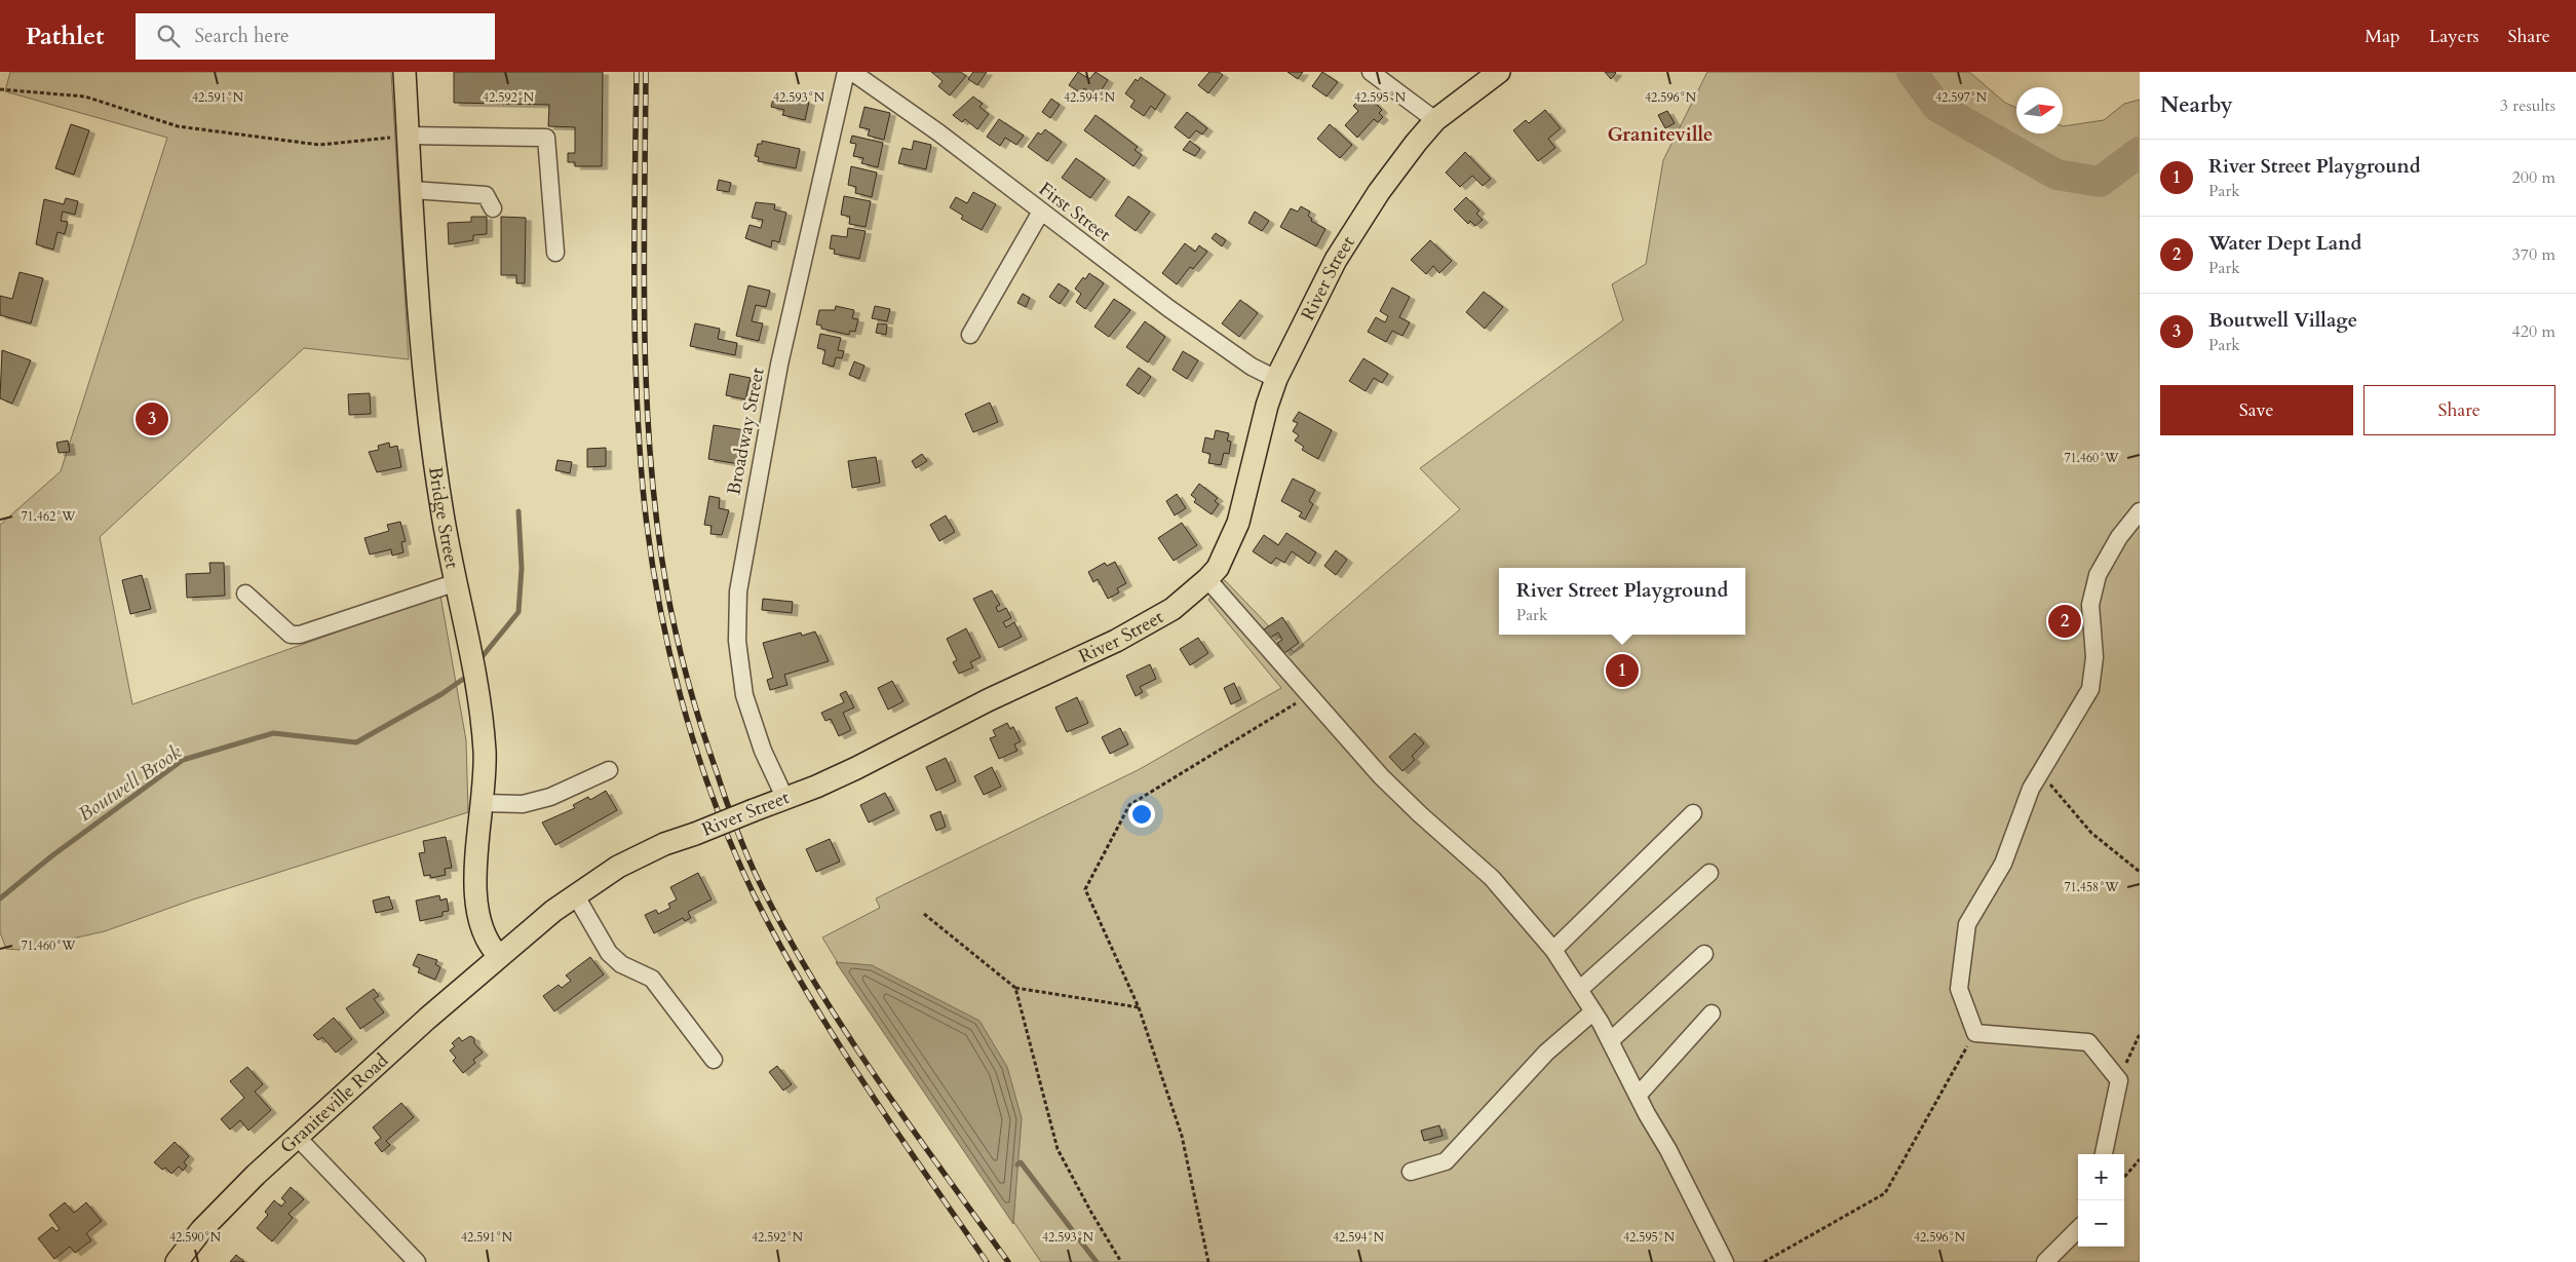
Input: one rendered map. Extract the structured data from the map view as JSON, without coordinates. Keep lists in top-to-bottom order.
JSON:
{
  "streets": {
    "main road": ["River Street", "Bridge Street", "Graniteville Road"],
    "street": ["First Street", "Broadway Street"]
  },
  "crossings": [
    ["First Street", "River Street"],
    ["River Street", "Broadway Street"],
    ["River Street", "Bridge Street"],
    ["River Street", "Graniteville Road"],
    ["Bridge Street", "Graniteville Road"]
  ],
  "districts": ["Graniteville"],
  "water": ["Boutwell Brook"],
  "north": "right",
  "page": {
    "header": "Pathlet",
    "search": "Search here",
    "nav": ["Map", "Layers", "Share"],
    "heading": ["Nearby", "3 results"],
    "list": [
      {
        "mark": "1",
        "name": "River Street Playground",
        "note": "Park",
        "value": "200 m"
      },
      {
        "mark": "2",
        "name": "Water Dept Land",
        "note": "Park",
        "value": "370 m"
      },
      {
        "mark": "3",
        "name": "Boutwell Village",
        "note": "Park",
        "value": "420 m"
      }
    ],
    "buttons": ["Save", "Share"],
    "pins": ["3", "2", "1"],
    "popup": ["River Street Playground", "Park"],
    "map_buttons": ["+", "−"]
  },
  "coordinates": [
    "42.591°N",
    "42.592°N",
    "42.593°N",
    "42.594°N",
    "42.595°N",
    "42.596°N",
    "42.597°N",
    "71.460°W",
    "71.462°W",
    "71.458°W",
    "42.590°N"
  ]
}
